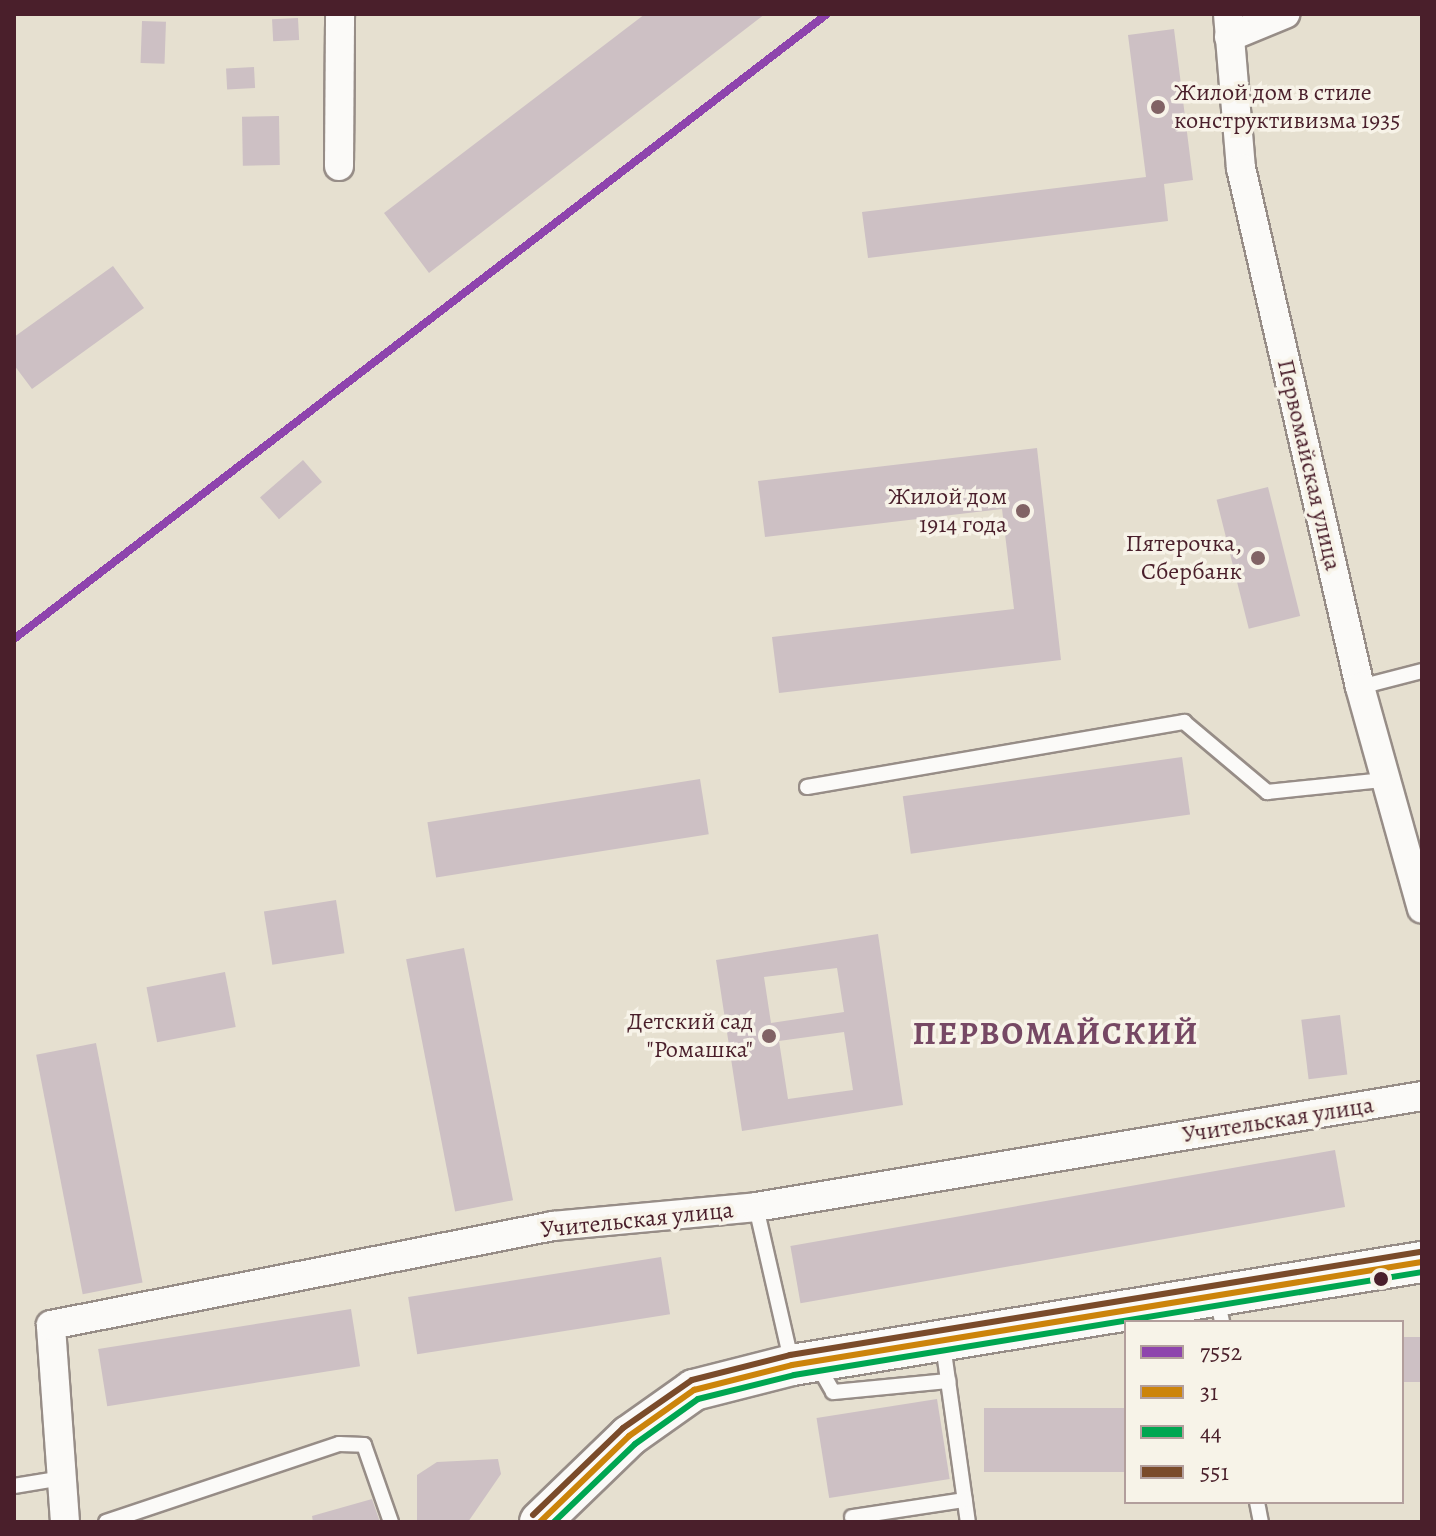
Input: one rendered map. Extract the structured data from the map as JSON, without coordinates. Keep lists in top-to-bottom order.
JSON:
{
  "streets": {
    "street": ["Первомайская улица", "Учительская улица"]
  },
  "districts": ["ПЕРВОМАЙСКИЙ"],
  "places": [
    "Жилой дом в стиле конструктивизма 1935",
    "Жилой дом 1914 года",
    "Пятерочка, Сбербанк",
    "Детский сад \"Ромашка\""
  ],
  "lines": [
    "transit line 7552",
    "transit line 551",
    "transit line 31",
    "transit line 44"
  ],
  "legend": [
    "7552",
    "31",
    "44",
    "551"
  ]
}
